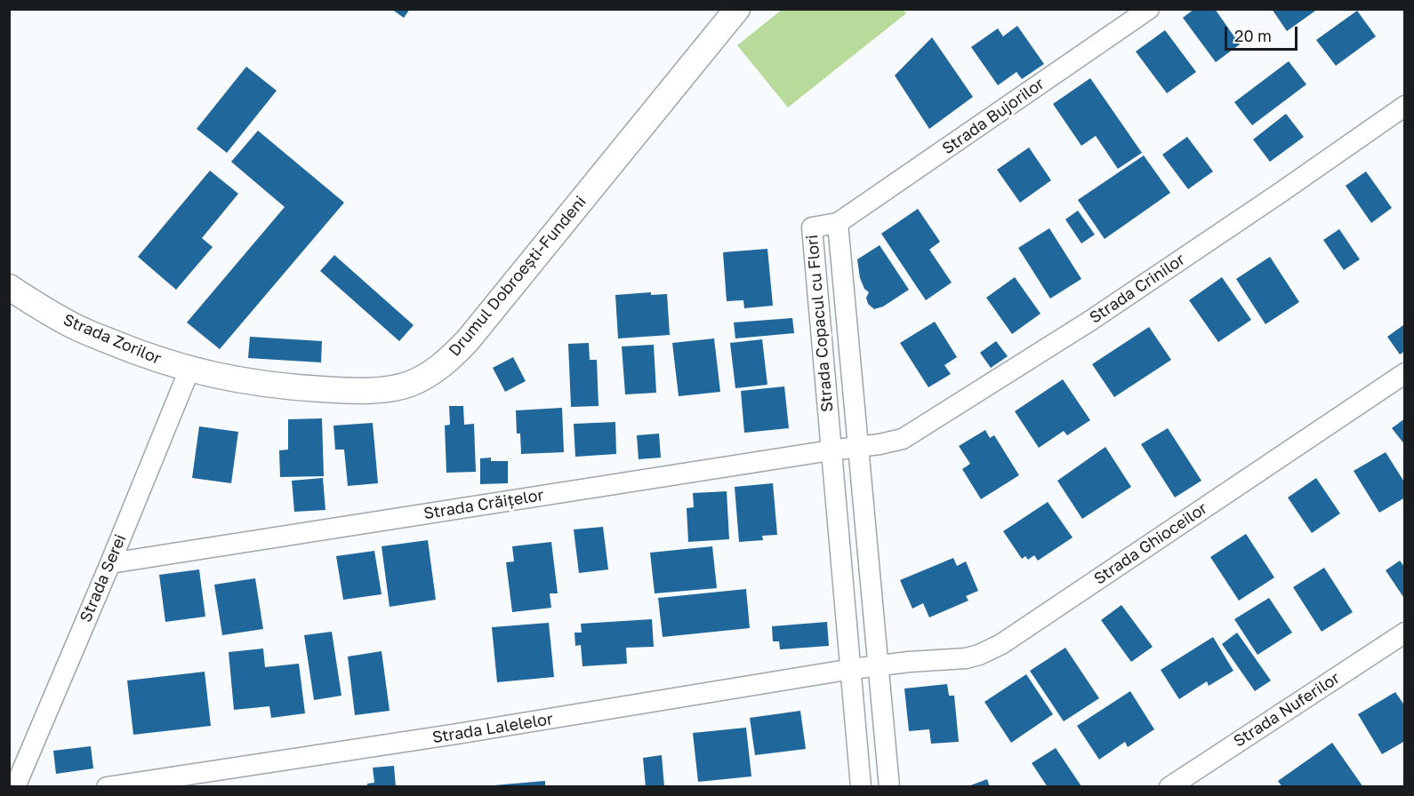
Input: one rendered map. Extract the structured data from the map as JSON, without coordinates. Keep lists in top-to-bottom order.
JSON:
{
  "streets": {
    "street": [
      "Strada Bujorilor",
      "Drumul Dobroești-Fundeni",
      "Strada Crinilor",
      "Strada Copacul cu Flori",
      "Strada Zorilor",
      "Strada Crăițelor",
      "Strada Ghioceilor",
      "Strada Serei",
      "Strada Nuferilor",
      "Strada Lalelelor"
    ]
  },
  "crossings": [
    ["Strada Bujorilor", "Strada Copacul cu Flori"],
    ["Drumul Dobroești-Fundeni", "Strada Zorilor"],
    ["Drumul Dobroești-Fundeni", "Strada Serei"],
    ["Strada Crinilor", "Strada Copacul cu Flori"],
    ["Strada Crinilor", "Strada Crăițelor"],
    ["Strada Copacul cu Flori", "Strada Crăițelor"],
    ["Strada Copacul cu Flori", "Strada Ghioceilor"],
    ["Strada Copacul cu Flori", "Strada Lalelelor"],
    ["Strada Zorilor", "Strada Serei"],
    ["Strada Crăițelor", "Strada Serei"],
    ["Strada Ghioceilor", "Strada Lalelelor"]
  ],
  "scale_bar": "20 m"
}
